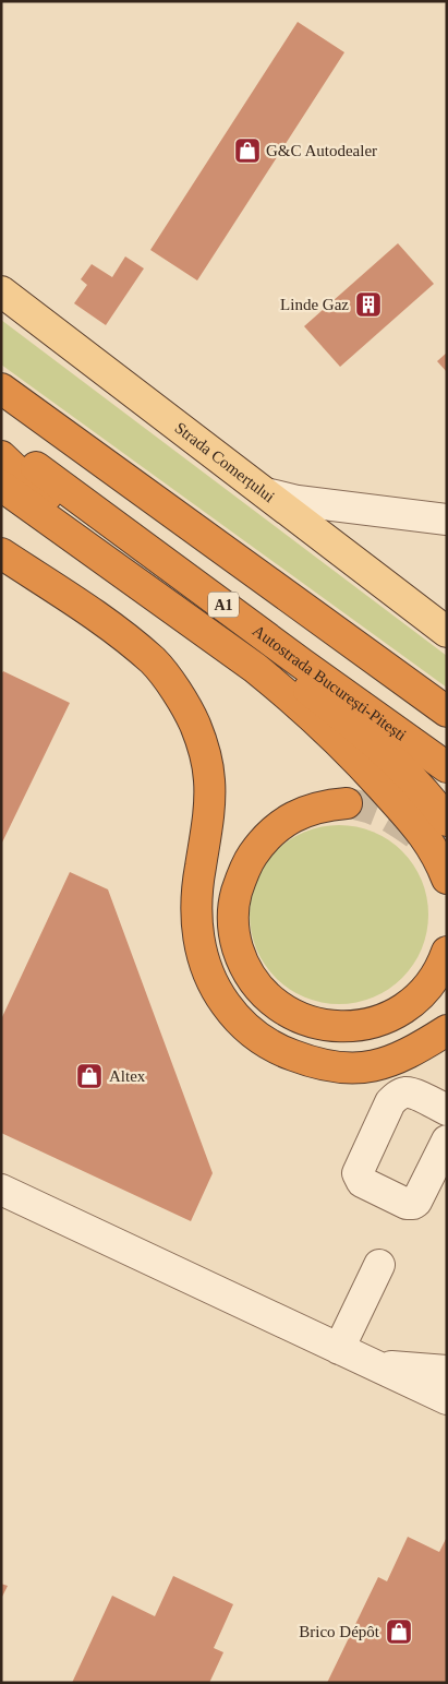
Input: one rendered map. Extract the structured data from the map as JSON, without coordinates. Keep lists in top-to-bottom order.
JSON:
{
  "streets": {
    "highway": ["A1", "Autostrada București-Pitești"],
    "main road": ["Strada Comerțului"]
  },
  "places": {
    "shop": ["G&C Autodealer", "Altex", "Brico Dépôt"],
    "building": ["Linde Gaz"]
  }
}
